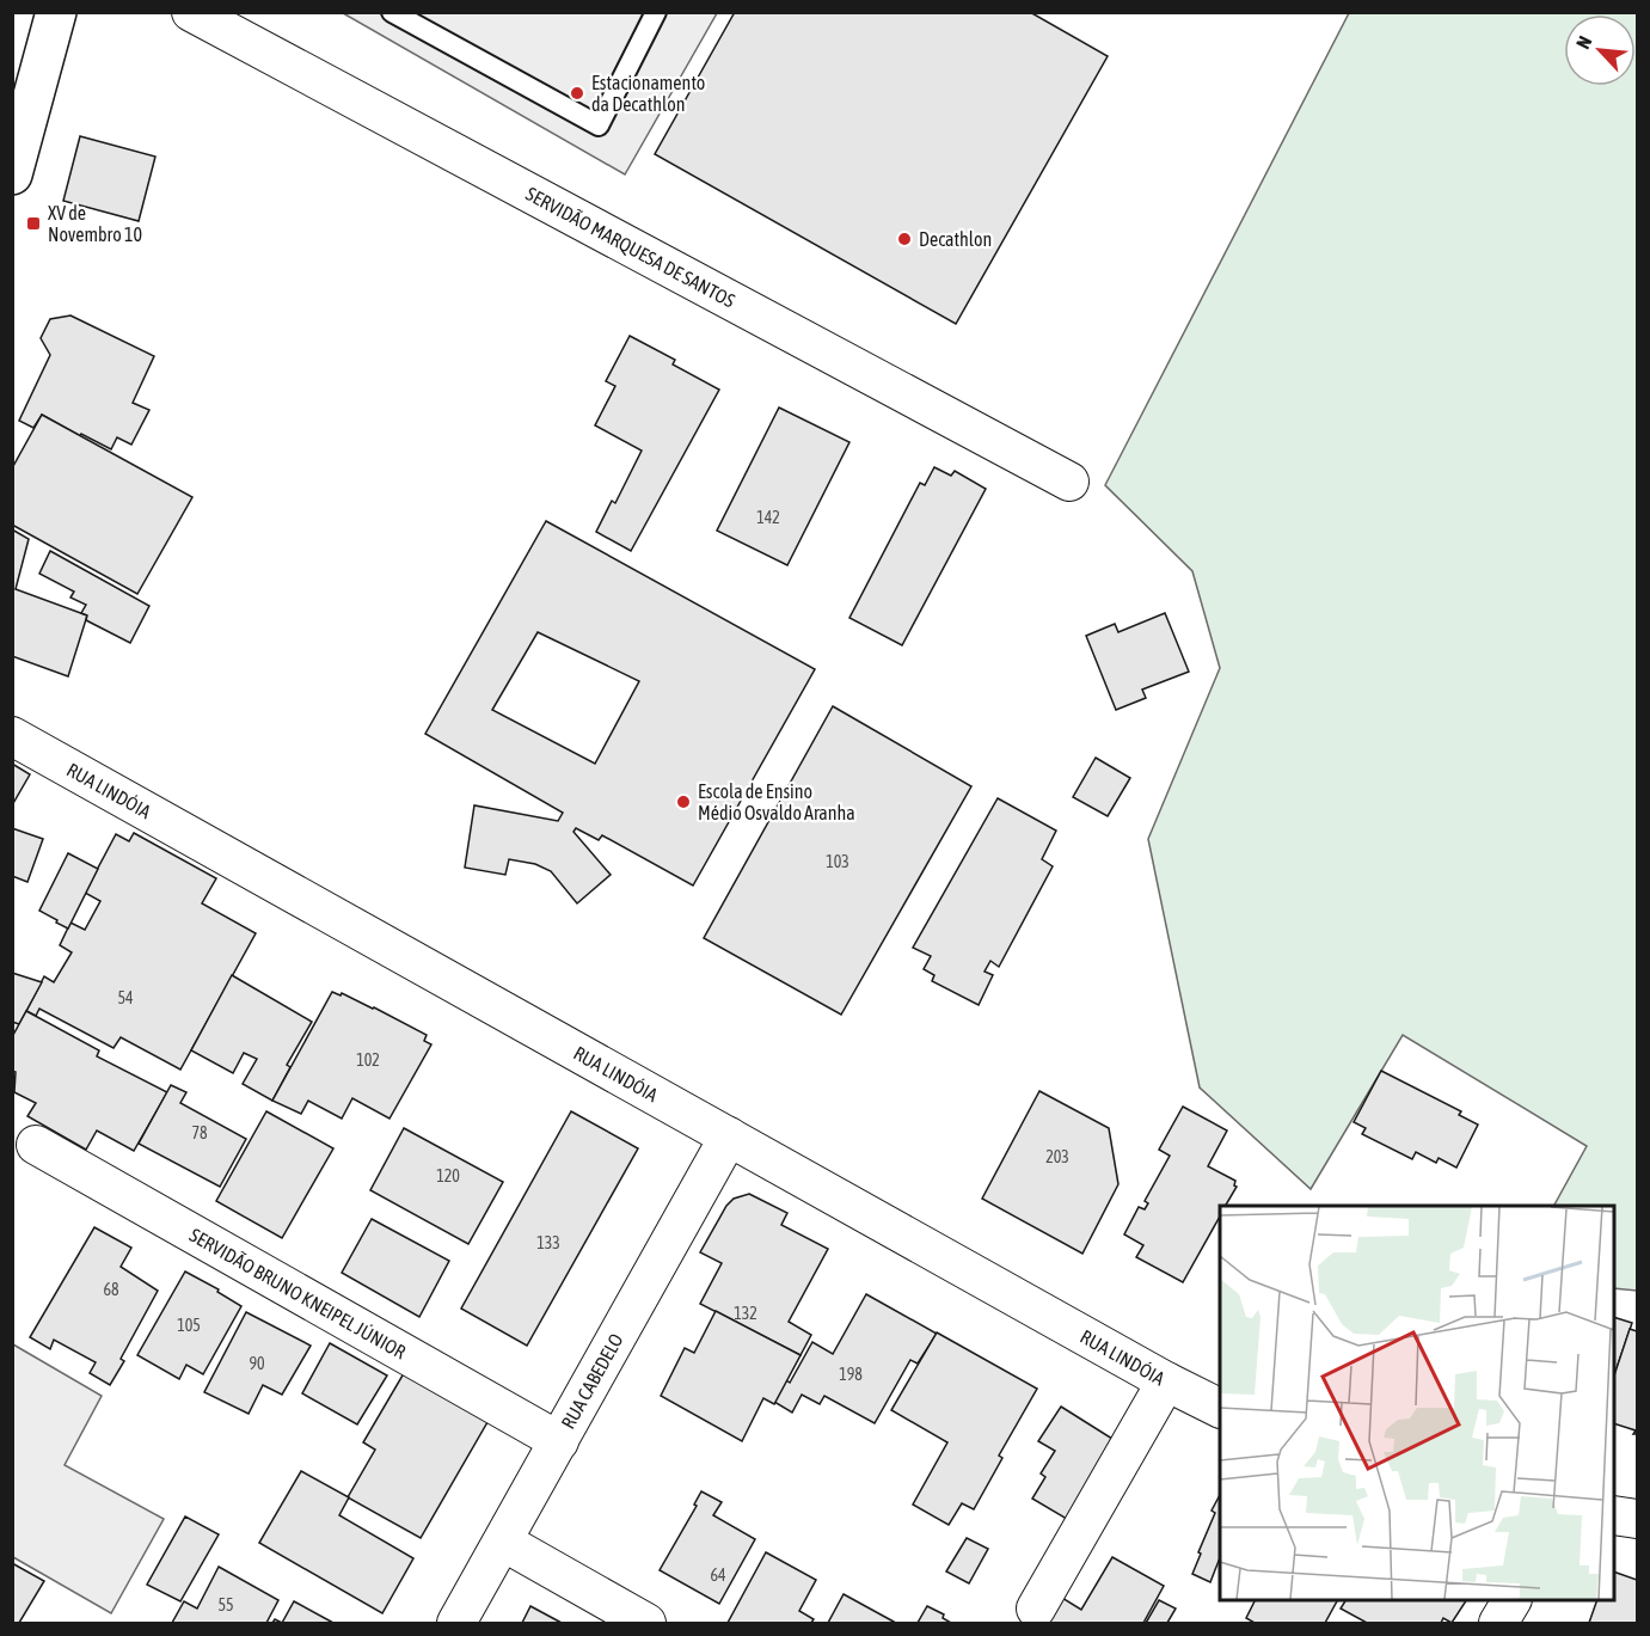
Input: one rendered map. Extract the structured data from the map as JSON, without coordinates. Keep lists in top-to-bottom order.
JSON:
{
  "streets": {
    "street": [
      "SERVIDÃO MARQUESA DE SANTOS",
      "RUA LINDÓIA",
      "SERVIDÃO BRUNO KNEIPEL JÚNIOR",
      "RUA CABEDELO"
    ]
  },
  "crossings": [
    ["RUA LINDÓIA", "RUA CABEDELO"],
    ["SERVIDÃO BRUNO KNEIPEL JÚNIOR", "RUA CABEDELO"]
  ],
  "places": {
    "other": ["Estacionamento da Decathlon", "Decathlon", "Escola de Ensino Médio Osvaldo Aranha"],
    "transit": ["XV de Novembro 10"]
  },
  "house_numbers": [
    "142",
    "103",
    "54",
    "102",
    "78",
    "203",
    "120",
    "133",
    "68",
    "132",
    "105",
    "90",
    "198",
    "64",
    "55"
  ],
  "north": "top left"
}
